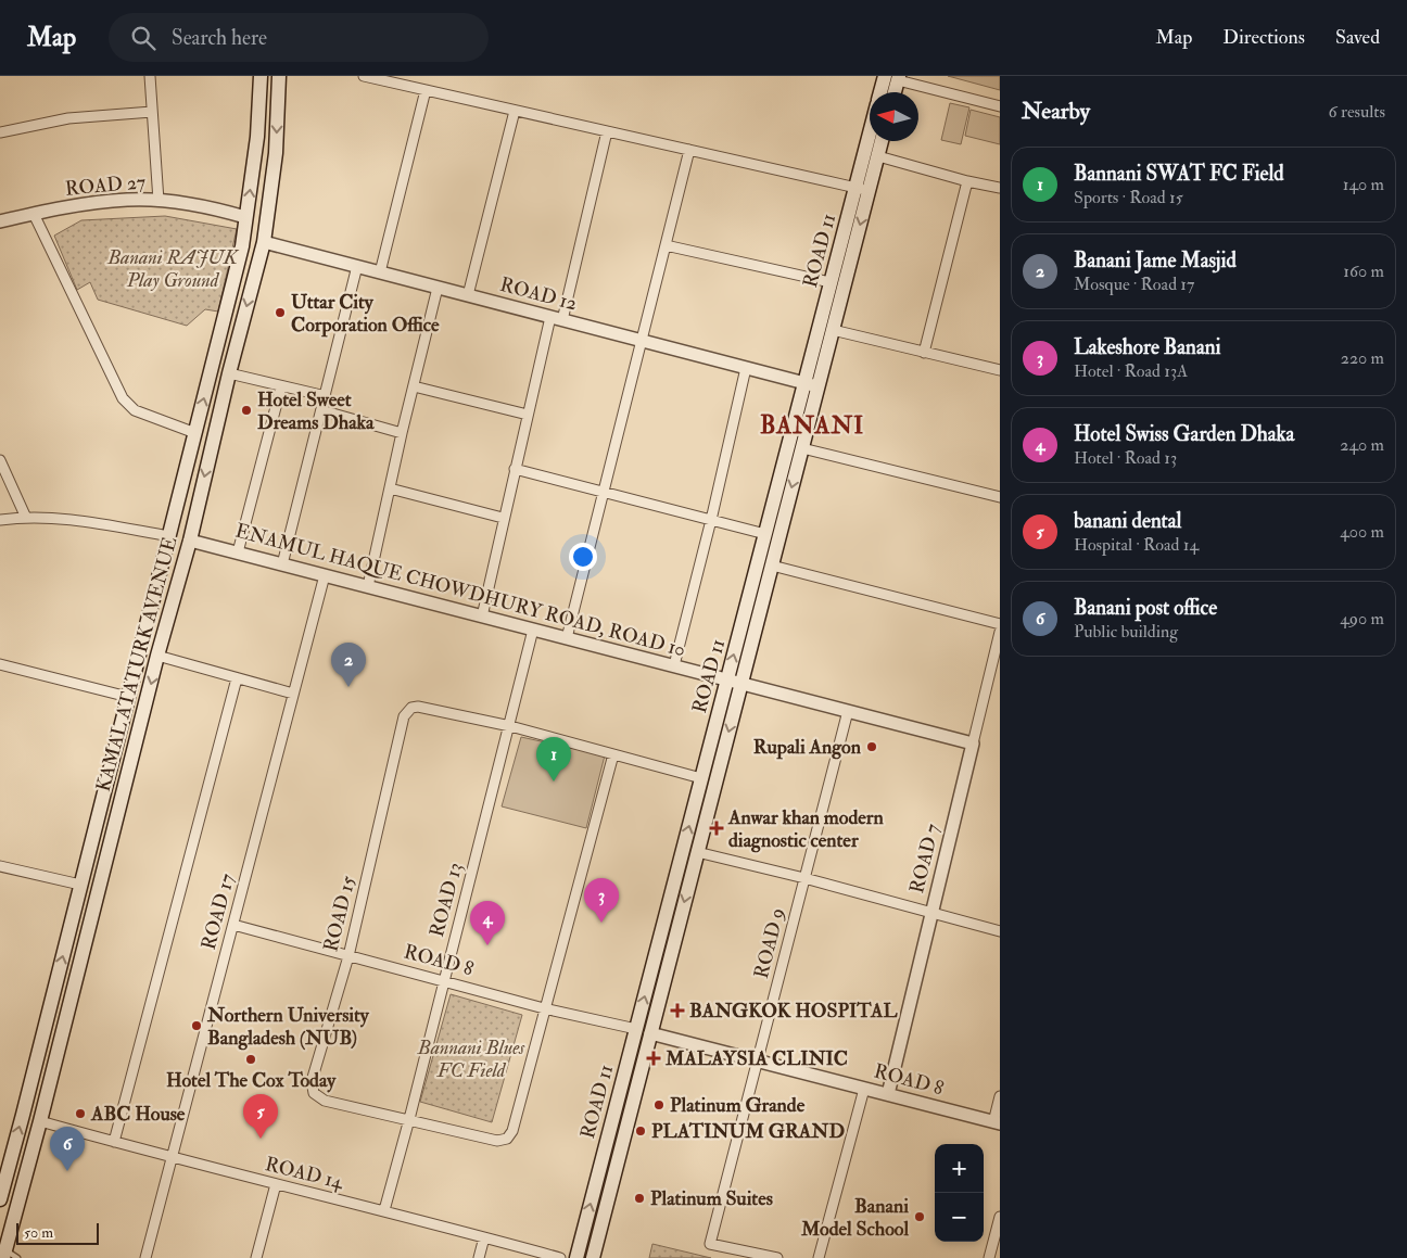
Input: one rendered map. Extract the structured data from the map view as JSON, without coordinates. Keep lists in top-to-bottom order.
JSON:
{
  "streets": {
    "main road": ["ROAD 11", "KAMAL ATATURK AVENUE"],
    "street": [
      "ROAD 27",
      "ROAD 12",
      "ENAMUL HAQUE CHOWDHURY ROAD, ROAD 10",
      "ROAD 7",
      "ROAD 13",
      "ROAD 17",
      "ROAD 15",
      "ROAD 9",
      "ROAD 8",
      "ROAD 14"
    ]
  },
  "crossings": [
    ["ROAD 27", "KAMAL ATATURK AVENUE"],
    ["ROAD 11", "ROAD 12"],
    ["ROAD 11", "ENAMUL HAQUE CHOWDHURY ROAD, ROAD 10"],
    ["ROAD 11", "ROAD 15"],
    ["ROAD 11", "ROAD 8"],
    ["ROAD 12", "KAMAL ATATURK AVENUE"],
    ["ENAMUL HAQUE CHOWDHURY ROAD, ROAD 10", "KAMAL ATATURK AVENUE"],
    ["ENAMUL HAQUE CHOWDHURY ROAD, ROAD 10", "ROAD 7"],
    ["ENAMUL HAQUE CHOWDHURY ROAD, ROAD 10", "ROAD 13"],
    ["ENAMUL HAQUE CHOWDHURY ROAD, ROAD 10", "ROAD 17"],
    ["ENAMUL HAQUE CHOWDHURY ROAD, ROAD 10", "ROAD 9"],
    ["KAMAL ATATURK AVENUE", "ROAD 14"],
    ["ROAD 7", "ROAD 8"],
    ["ROAD 13", "ROAD 15"],
    ["ROAD 13", "ROAD 8"],
    ["ROAD 13", "ROAD 14"],
    ["ROAD 17", "ROAD 8"],
    ["ROAD 17", "ROAD 14"],
    ["ROAD 15", "ROAD 8"],
    ["ROAD 9", "ROAD 8"]
  ],
  "districts": ["BANANI"],
  "parks": ["Banani RAJUK Play Ground", "Bannani Blues FC Field"],
  "places": {
    "other": [
      "Uttar City Corporation Office",
      "Hotel Sweet Dreams Dhaka",
      "Rupali Angon",
      "Northern University Bangladesh (NUB)",
      "Hotel The Cox Today",
      "Platinum Grande",
      "ABC House",
      "PLATINUM GRAND",
      "Platinum Suites",
      "Banani Model School"
    ],
    "health": ["Anwar khan modern diagnostic center", "BANGKOK HOSPITAL", "MALAYSIA CLINIC"]
  },
  "scale_bar": "50 m",
  "north": "left",
  "page": {
    "header": "Map",
    "search": "Search here",
    "nav": ["Map", "Directions", "Saved"],
    "heading": ["Nearby", "6 results"],
    "list": [
      {
        "mark": "1",
        "name": "Bannani SWAT FC Field",
        "note": "Sports · Road 15",
        "value": "140 m"
      },
      {
        "mark": "2",
        "name": "Banani Jame Masjid",
        "note": "Mosque · Road 17",
        "value": "160 m"
      },
      {
        "mark": "3",
        "name": "Lakeshore Banani",
        "note": "Hotel · Road 13A",
        "value": "220 m"
      },
      {
        "mark": "4",
        "name": "Hotel Swiss Garden Dhaka",
        "note": "Hotel · Road 13",
        "value": "240 m"
      },
      {
        "mark": "5",
        "name": "banani dental",
        "note": "Hospital · Road 14",
        "value": "400 m"
      },
      {
        "mark": "6",
        "name": "Banani post office",
        "note": "Public building",
        "value": "490 m"
      }
    ],
    "pins": [
      "2",
      "1",
      "3",
      "4",
      "5",
      "6"
    ],
    "map_buttons": ["+", "−"],
    "scale": "50 m"
  }
}
